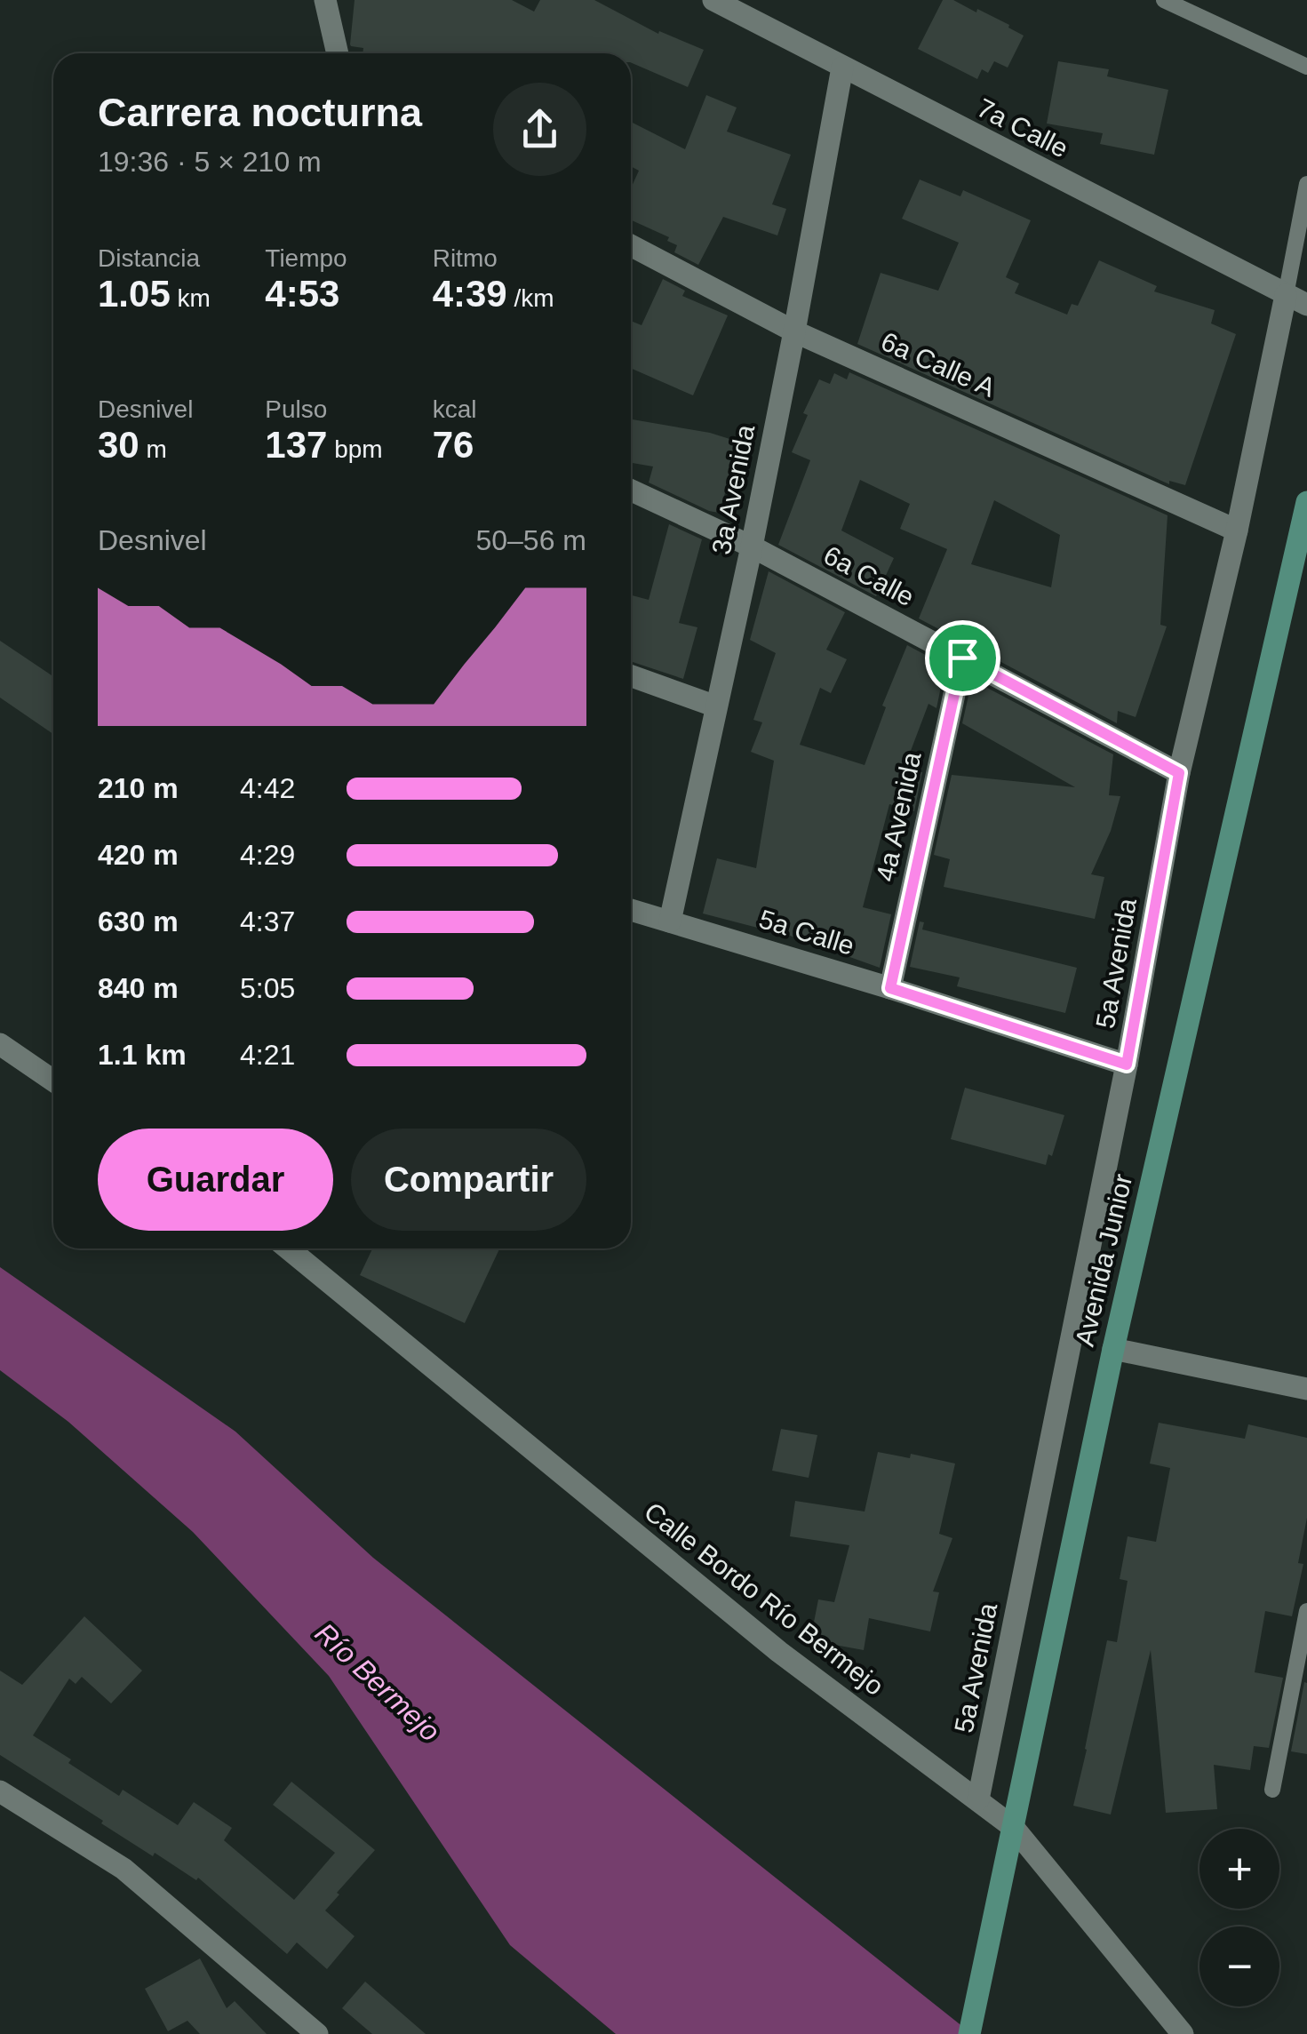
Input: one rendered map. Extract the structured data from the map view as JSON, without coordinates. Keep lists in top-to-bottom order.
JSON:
{
  "streets": {
    "main road": ["Avenida Junior"],
    "street": [
      "7a Calle",
      "6a Calle A",
      "3a Avenida",
      "6a Calle",
      "4a Avenida",
      "5a Calle",
      "5a Avenida",
      "Calle Bordo Río Bermejo"
    ]
  },
  "crossings": [
    ["7a Calle", "3a Avenida"],
    ["7a Calle", "5a Avenida"],
    ["6a Calle A", "3a Avenida"],
    ["6a Calle A", "5a Avenida"],
    ["3a Avenida", "6a Calle"],
    ["3a Avenida", "5a Calle"],
    ["6a Calle", "4a Avenida"],
    ["6a Calle", "5a Avenida"],
    ["4a Avenida", "5a Calle"],
    ["5a Calle", "5a Avenida"],
    ["5a Avenida", "Calle Bordo Río Bermejo"],
    ["Avenida Junior", "Calle Bordo Río Bermejo"]
  ],
  "water": ["Río Bermejo"],
  "page": {
    "heading": ["Carrera nocturna", "19:36 · 5 × 210 m"],
    "stats": [
      ["Distancia", "1.05 km"],
      ["Tiempo", "4:53"],
      ["Ritmo", "4:39 /km"],
      ["Desnivel", "30 m"],
      ["Pulso", "137 bpm"],
      ["kcal", "76"]
    ],
    "chart": ["Desnivel", "50–56 m"],
    "list": [
      {
        "name": "210 m",
        "note": "4:42"
      },
      {
        "name": "420 m",
        "note": "4:29"
      },
      {
        "name": "630 m",
        "note": "4:37"
      },
      {
        "name": "840 m",
        "note": "5:05"
      },
      {
        "name": "1.1 km",
        "note": "4:21"
      }
    ],
    "buttons": ["Guardar", "Compartir"],
    "map_buttons": ["+", "−"]
  }
}
